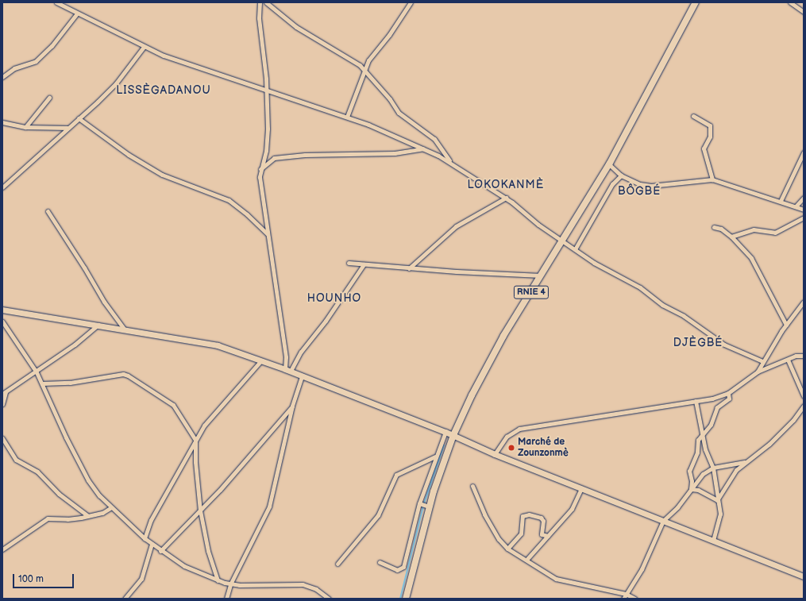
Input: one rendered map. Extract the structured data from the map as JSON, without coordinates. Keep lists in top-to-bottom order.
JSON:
{
  "streets": {
    "main road": ["RNIE 4"]
  },
  "districts": [
    "LISSÈGADANOU",
    "LOKOKANMÈ",
    "BÔGBÉ",
    "HOUNHO",
    "DJÈGBÉ"
  ],
  "places": ["Marché de Zounzonmè"],
  "scale_bar": "100 m"
}
